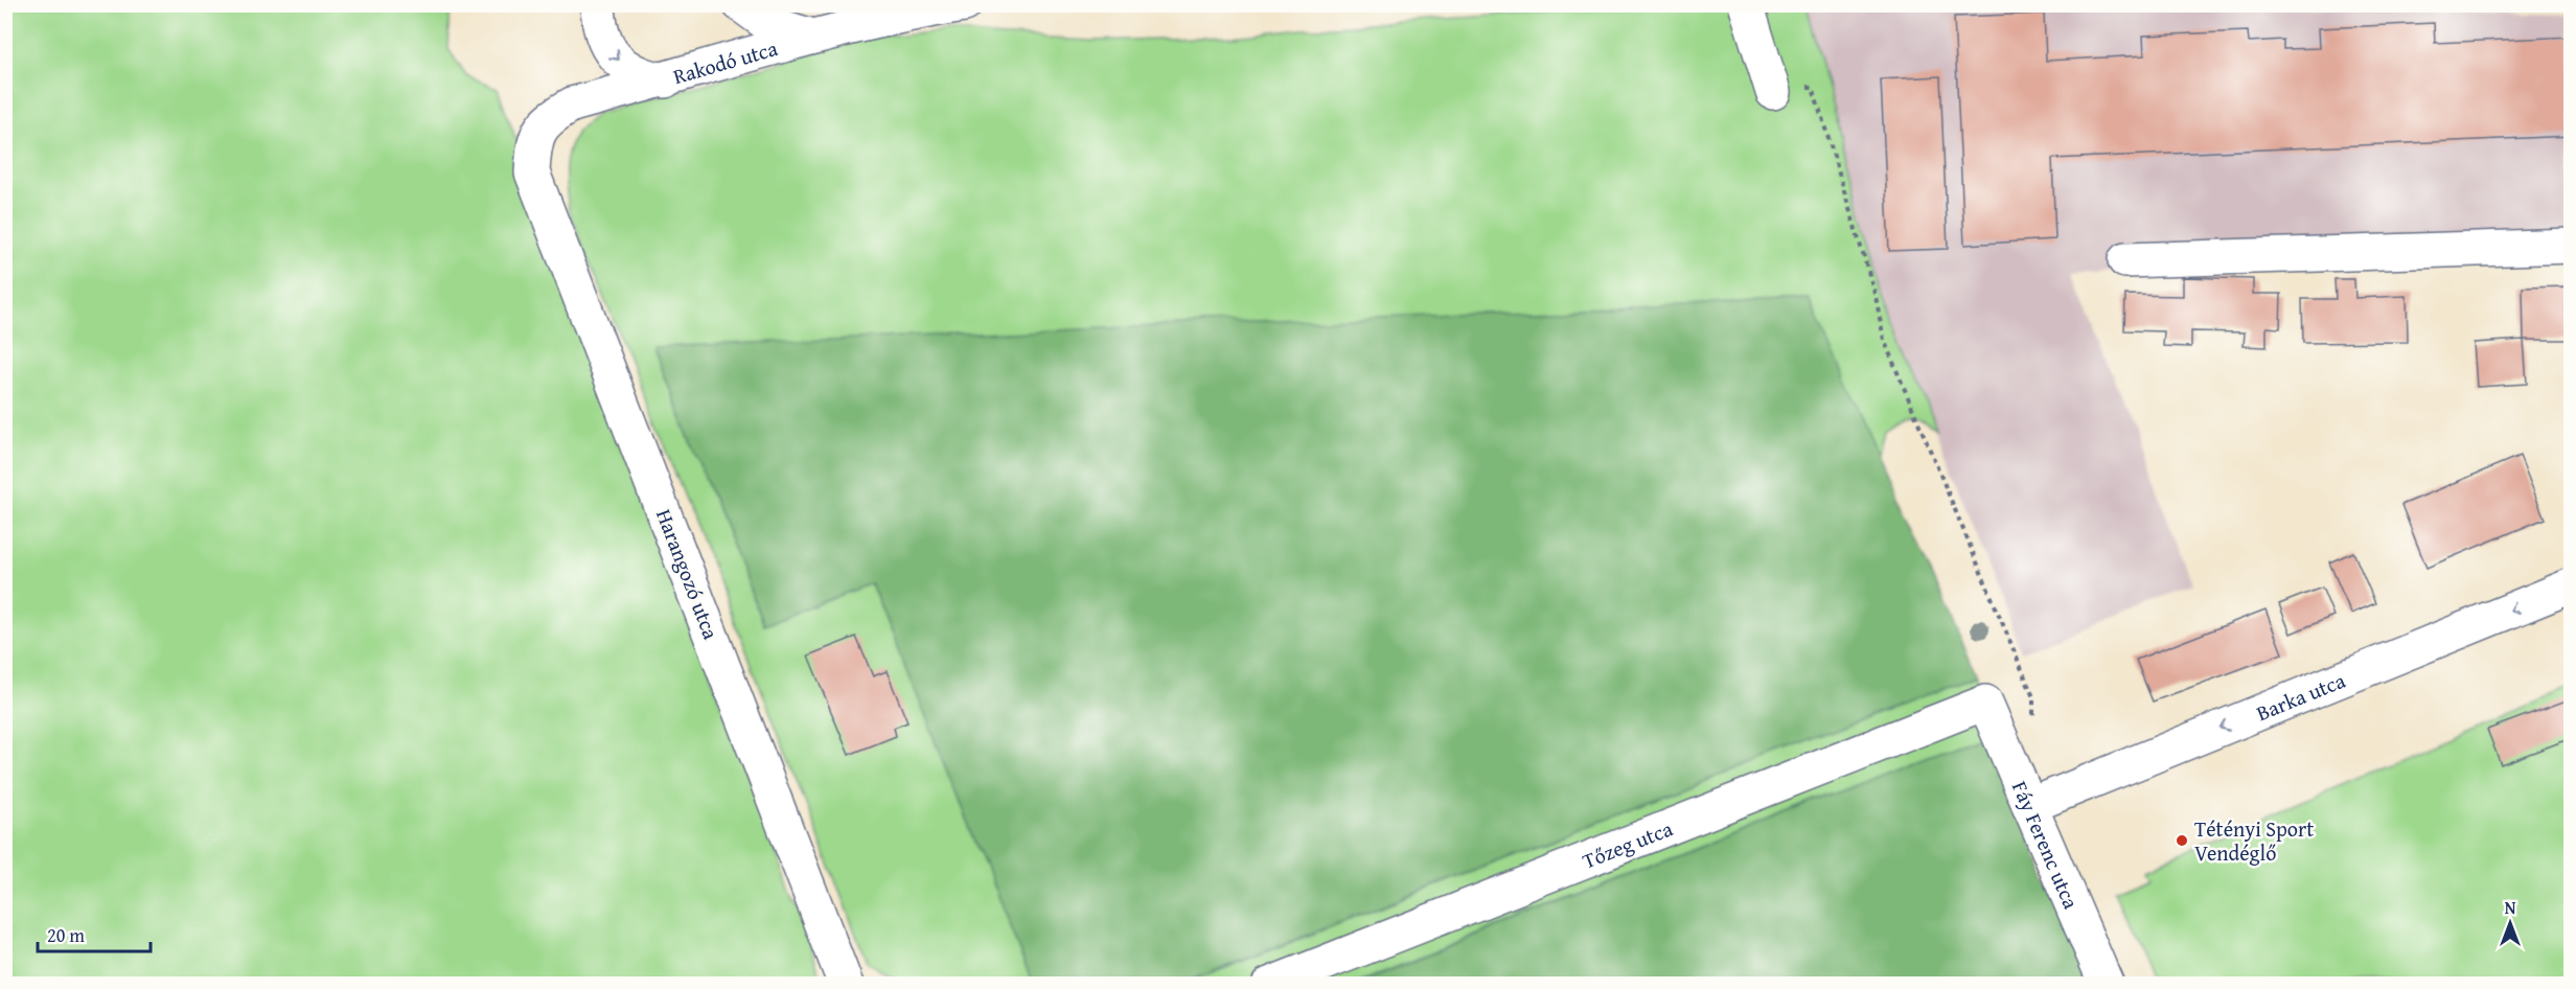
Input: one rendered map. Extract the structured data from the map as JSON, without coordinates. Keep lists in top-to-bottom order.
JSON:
{
  "streets": {
    "street": [
      "Rakodó utca",
      "Harangozó utca",
      "Barka utca",
      "Tőzeg utca",
      "Fáy Ferenc utca"
    ]
  },
  "crossings": [
    ["Rakodó utca", "Harangozó utca"],
    ["Barka utca", "Fáy Ferenc utca"],
    ["Tőzeg utca", "Fáy Ferenc utca"]
  ],
  "one_way": ["Barka utca"],
  "places": ["Tétényi Sport Vendéglő"],
  "scale_bar": "20 m",
  "north": "top"
}
